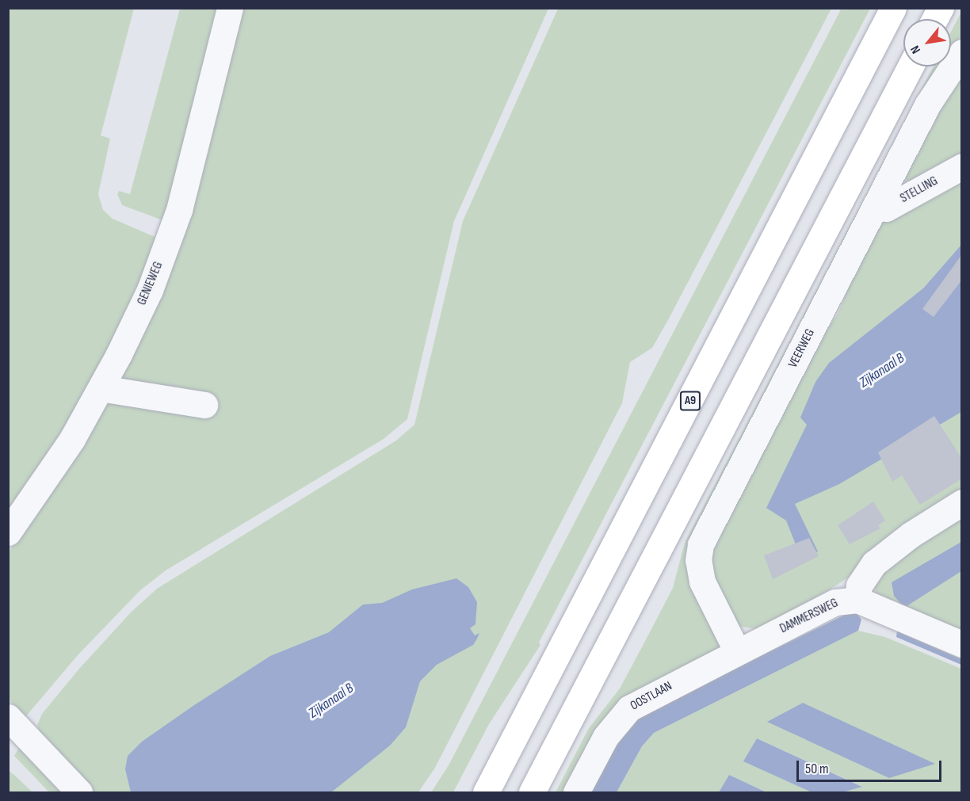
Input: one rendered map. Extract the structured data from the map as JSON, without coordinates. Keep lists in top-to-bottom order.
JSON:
{
  "streets": {
    "highway": ["A9"],
    "street": [
      "STELLING",
      "GENIEWEG",
      "VEERWEG",
      "DAMMERSWEG",
      "OOSTLAAN"
    ]
  },
  "crossings": [
    ["STELLING", "VEERWEG"],
    ["VEERWEG", "DAMMERSWEG"],
    ["VEERWEG", "OOSTLAAN"],
    ["DAMMERSWEG", "OOSTLAAN"]
  ],
  "water": ["Zijkanaal B"],
  "scale_bar": "50 m",
  "north": "bottom left"
}
